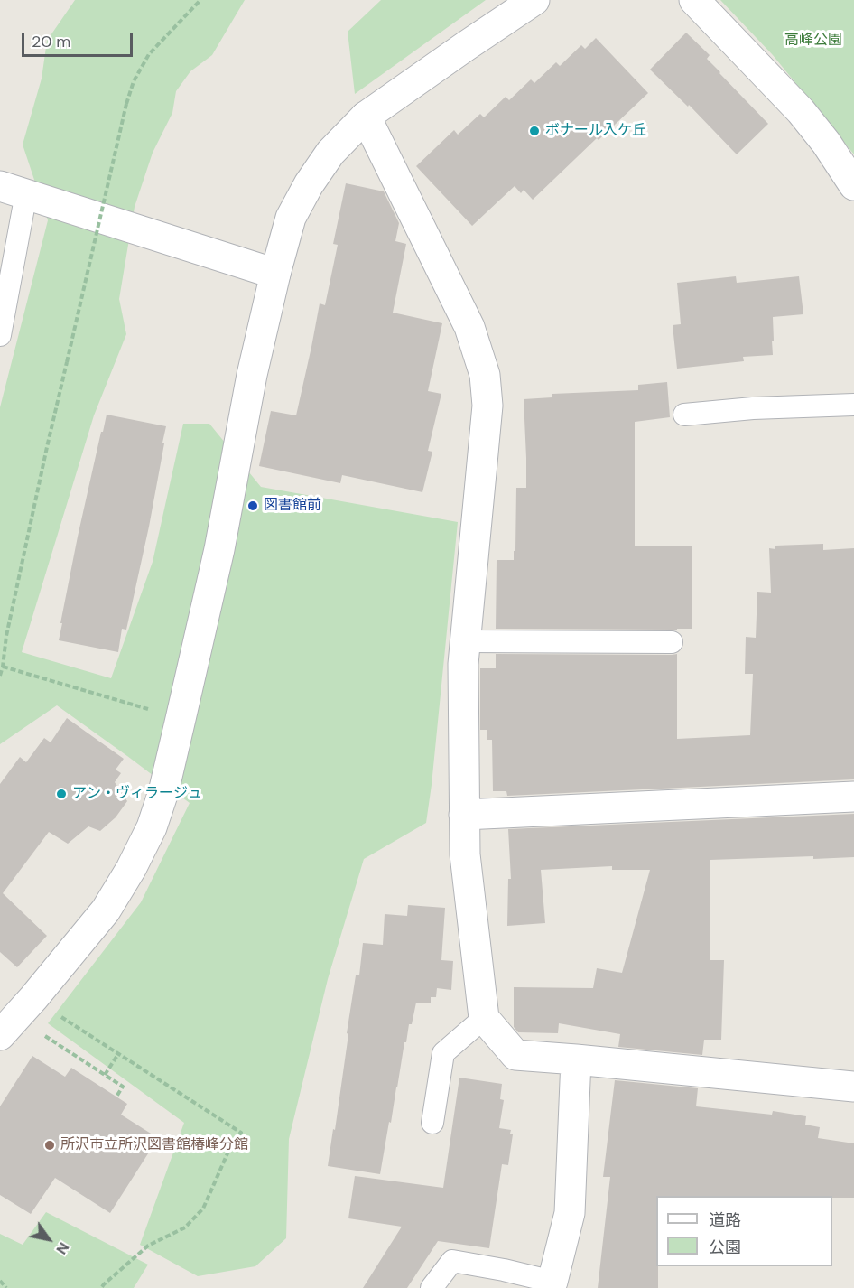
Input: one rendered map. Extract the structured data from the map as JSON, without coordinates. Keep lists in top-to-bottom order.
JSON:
{
  "parks": ["高峰公園"],
  "places": [
    "ボナール入ケ丘",
    "図書館前",
    "アン・ヴィラージュ",
    "所沢市立所沢図書館椿峰分館"
  ],
  "legend": ["道路", "公園"],
  "scale_bar": "20 m",
  "north": "bottom right"
}
